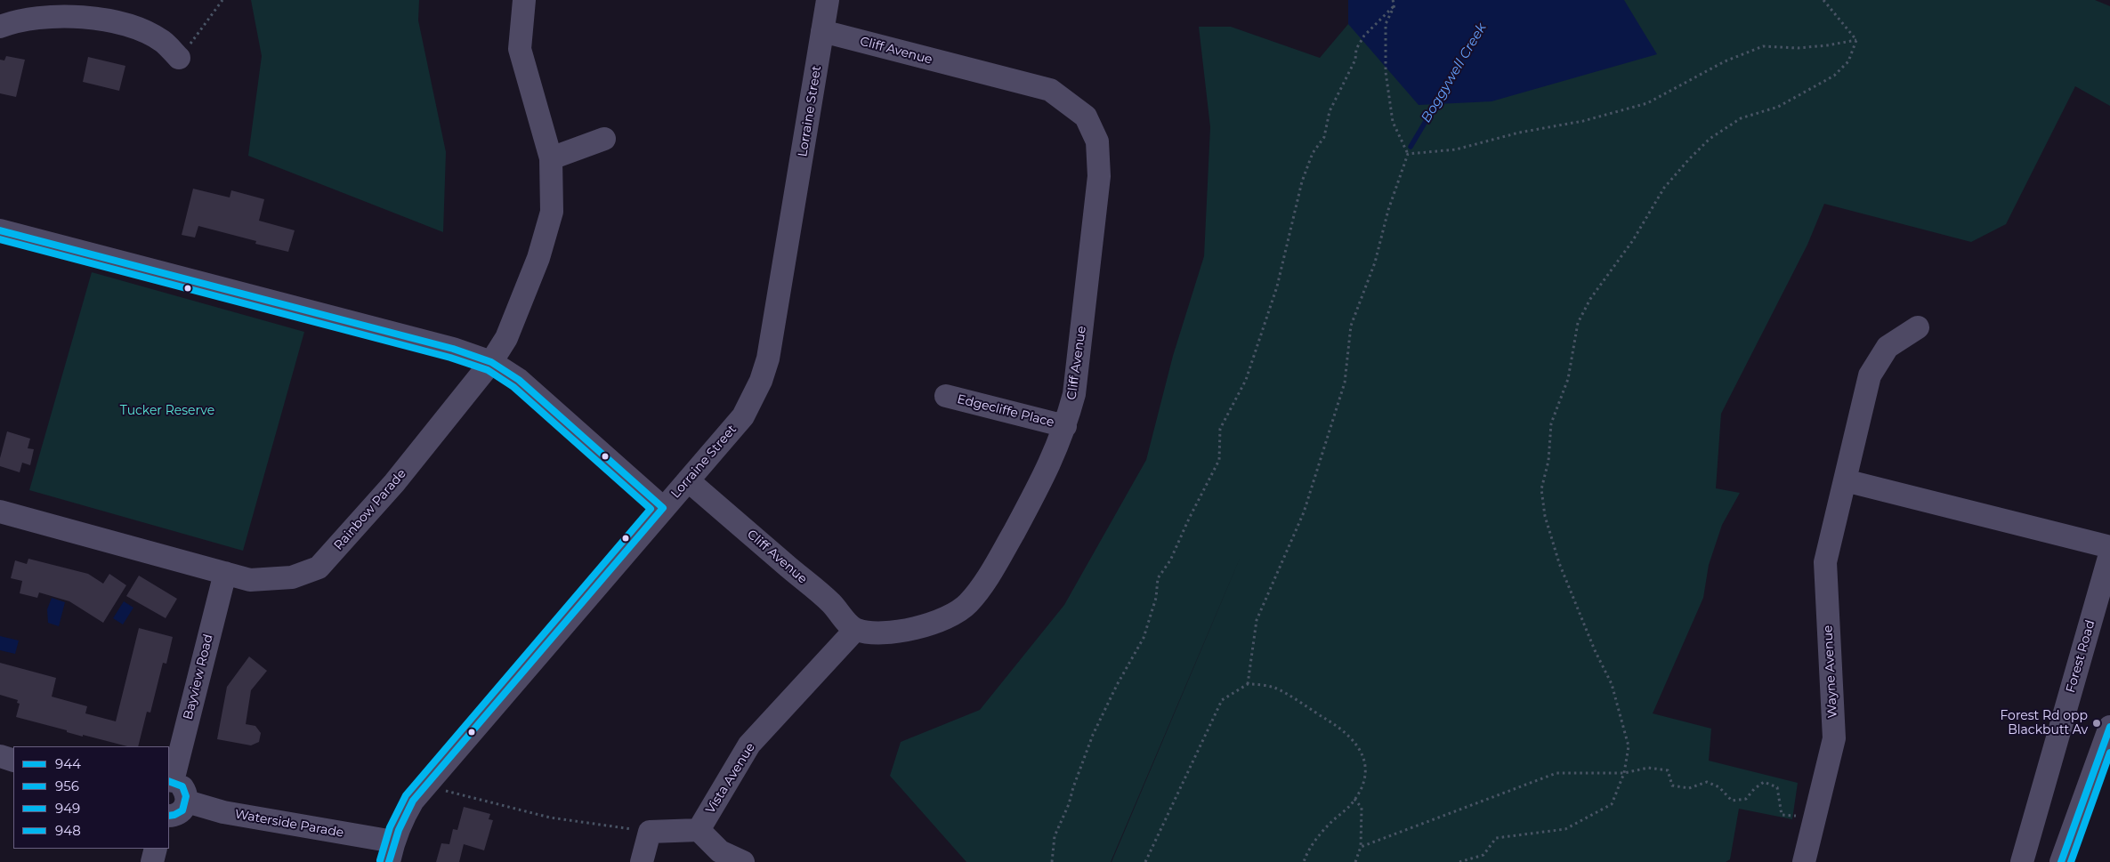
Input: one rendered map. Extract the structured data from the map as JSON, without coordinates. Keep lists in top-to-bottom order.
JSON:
{
  "streets": {
    "street": [
      "Cliff Avenue",
      "Lorraine Street",
      "Edgecliffe Place",
      "Rainbow Parade",
      "Forest Road",
      "Wayne Avenue",
      "Bayview Road",
      "Vista Avenue",
      "Waterside Parade"
    ]
  },
  "crossings": [
    ["Cliff Avenue", "Lorraine Street"],
    ["Cliff Avenue", "Edgecliffe Place"],
    ["Cliff Avenue", "Vista Avenue"],
    ["Lorraine Street", "Waterside Parade"],
    ["Rainbow Parade", "Bayview Road"]
  ],
  "water": ["Boggywell Creek"],
  "parks": ["Tucker Reserve"],
  "places": ["Forest Rd opp Blackbutt Av"],
  "lines": [
    "transit line 944",
    "transit line 956",
    "transit line 949",
    "transit line 948"
  ],
  "legend": [
    "944",
    "956",
    "949",
    "948"
  ]
}
